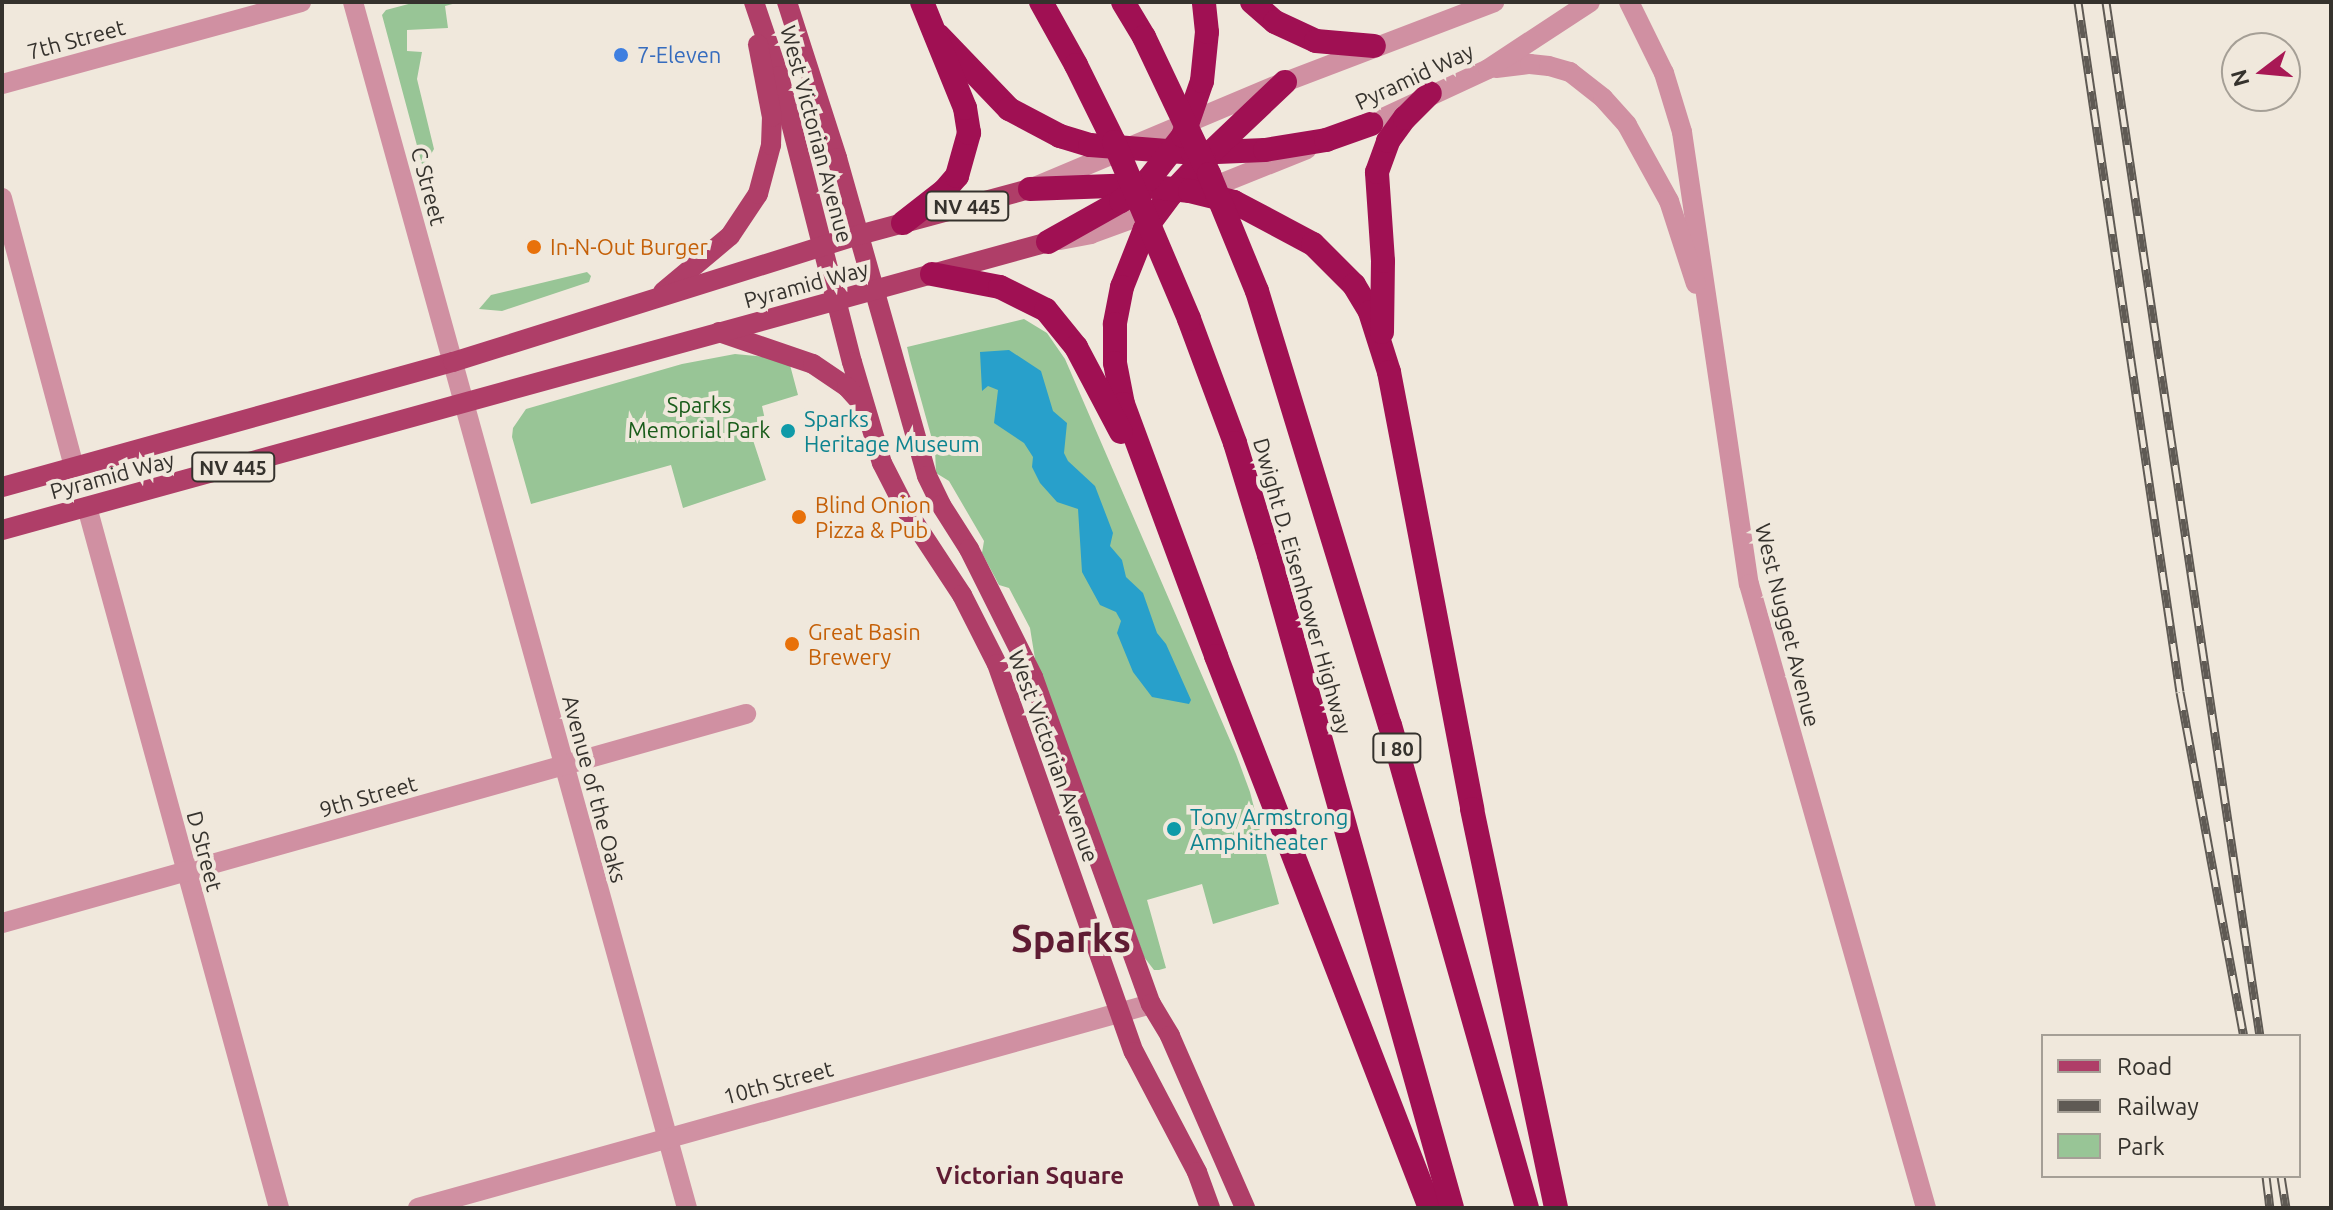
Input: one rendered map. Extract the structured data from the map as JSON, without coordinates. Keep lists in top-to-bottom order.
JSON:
{
  "streets": {
    "highway": ["Dwight D. Eisenhower Highway", "I 80"],
    "main road": ["Pyramid Way", "West Victorian Avenue", "NV 445"],
    "street": [
      "7th Street",
      "C Street",
      "West Nugget Avenue",
      "Avenue of the Oaks",
      "9th Street",
      "D Street",
      "10th Street"
    ]
  },
  "crossings": [
    ["Pyramid Way", "West Victorian Avenue"],
    ["Pyramid Way", "C Street"],
    ["Pyramid Way", "Avenue of the Oaks"],
    ["Pyramid Way", "D Street"],
    ["West Victorian Avenue", "10th Street"],
    ["C Street", "Avenue of the Oaks"],
    ["Avenue of the Oaks", "9th Street"],
    ["Avenue of the Oaks", "10th Street"],
    ["9th Street", "D Street"]
  ],
  "districts": ["Sparks", "Victorian Square"],
  "parks": ["Sparks Memorial Park"],
  "places": [
    "7-Eleven",
    "In-N-Out Burger",
    "Sparks Heritage Museum",
    "Blind Onion Pizza & Pub",
    "Great Basin Brewery",
    "Tony Armstrong Amphitheater"
  ],
  "legend": ["Road", "Railway", "Park"],
  "north": "left"
}
